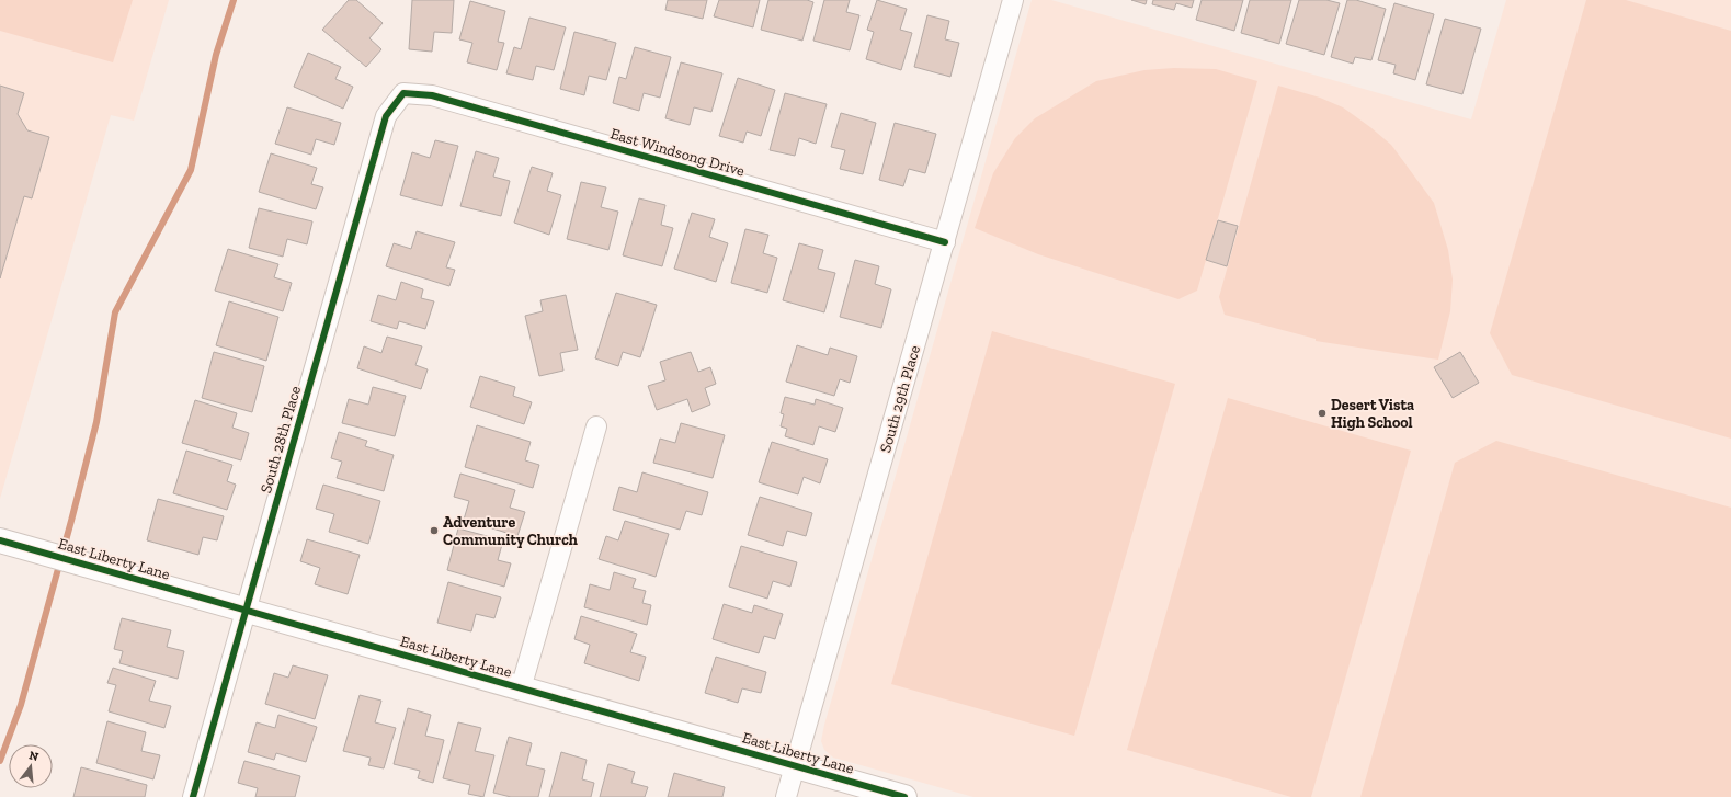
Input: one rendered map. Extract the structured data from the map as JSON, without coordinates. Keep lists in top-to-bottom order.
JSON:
{
  "streets": {
    "street": [
      "East Windsong Drive",
      "South 29th Place",
      "South 28th Place",
      "East Liberty Lane"
    ]
  },
  "crossings": [
    ["East Windsong Drive", "South 29th Place"],
    ["East Windsong Drive", "South 28th Place"],
    ["South 29th Place", "East Liberty Lane"],
    ["South 28th Place", "East Liberty Lane"]
  ],
  "places": ["Desert Vista High School", "Adventure Community Church"],
  "north": "top"
}
